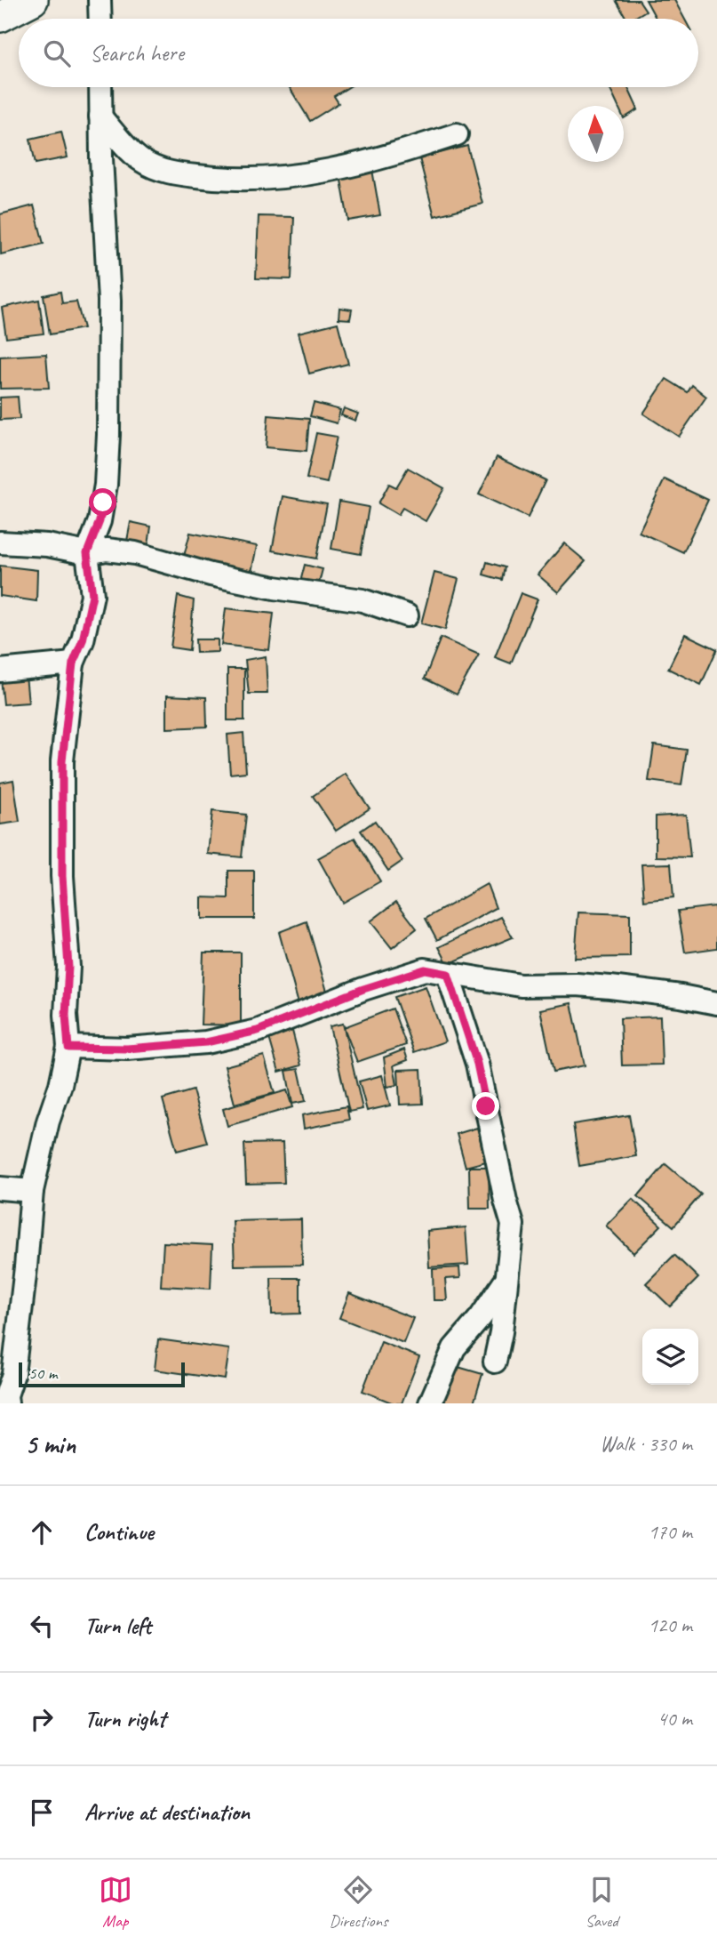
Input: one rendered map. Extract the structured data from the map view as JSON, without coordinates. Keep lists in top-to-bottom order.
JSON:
{
  "scale_bar": "50 m",
  "north": "top",
  "page": {
    "search": "Search here",
    "scale": "50 m",
    "heading": ["5 min", "Walk · 330 m"],
    "list": [
      ["Continue", "170 m"],
      ["Turn left", "120 m"],
      ["Turn right", "40 m"],
      "Arrive at destination"
    ],
    "nav": ["Map", "Directions", "Saved"]
  }
}
